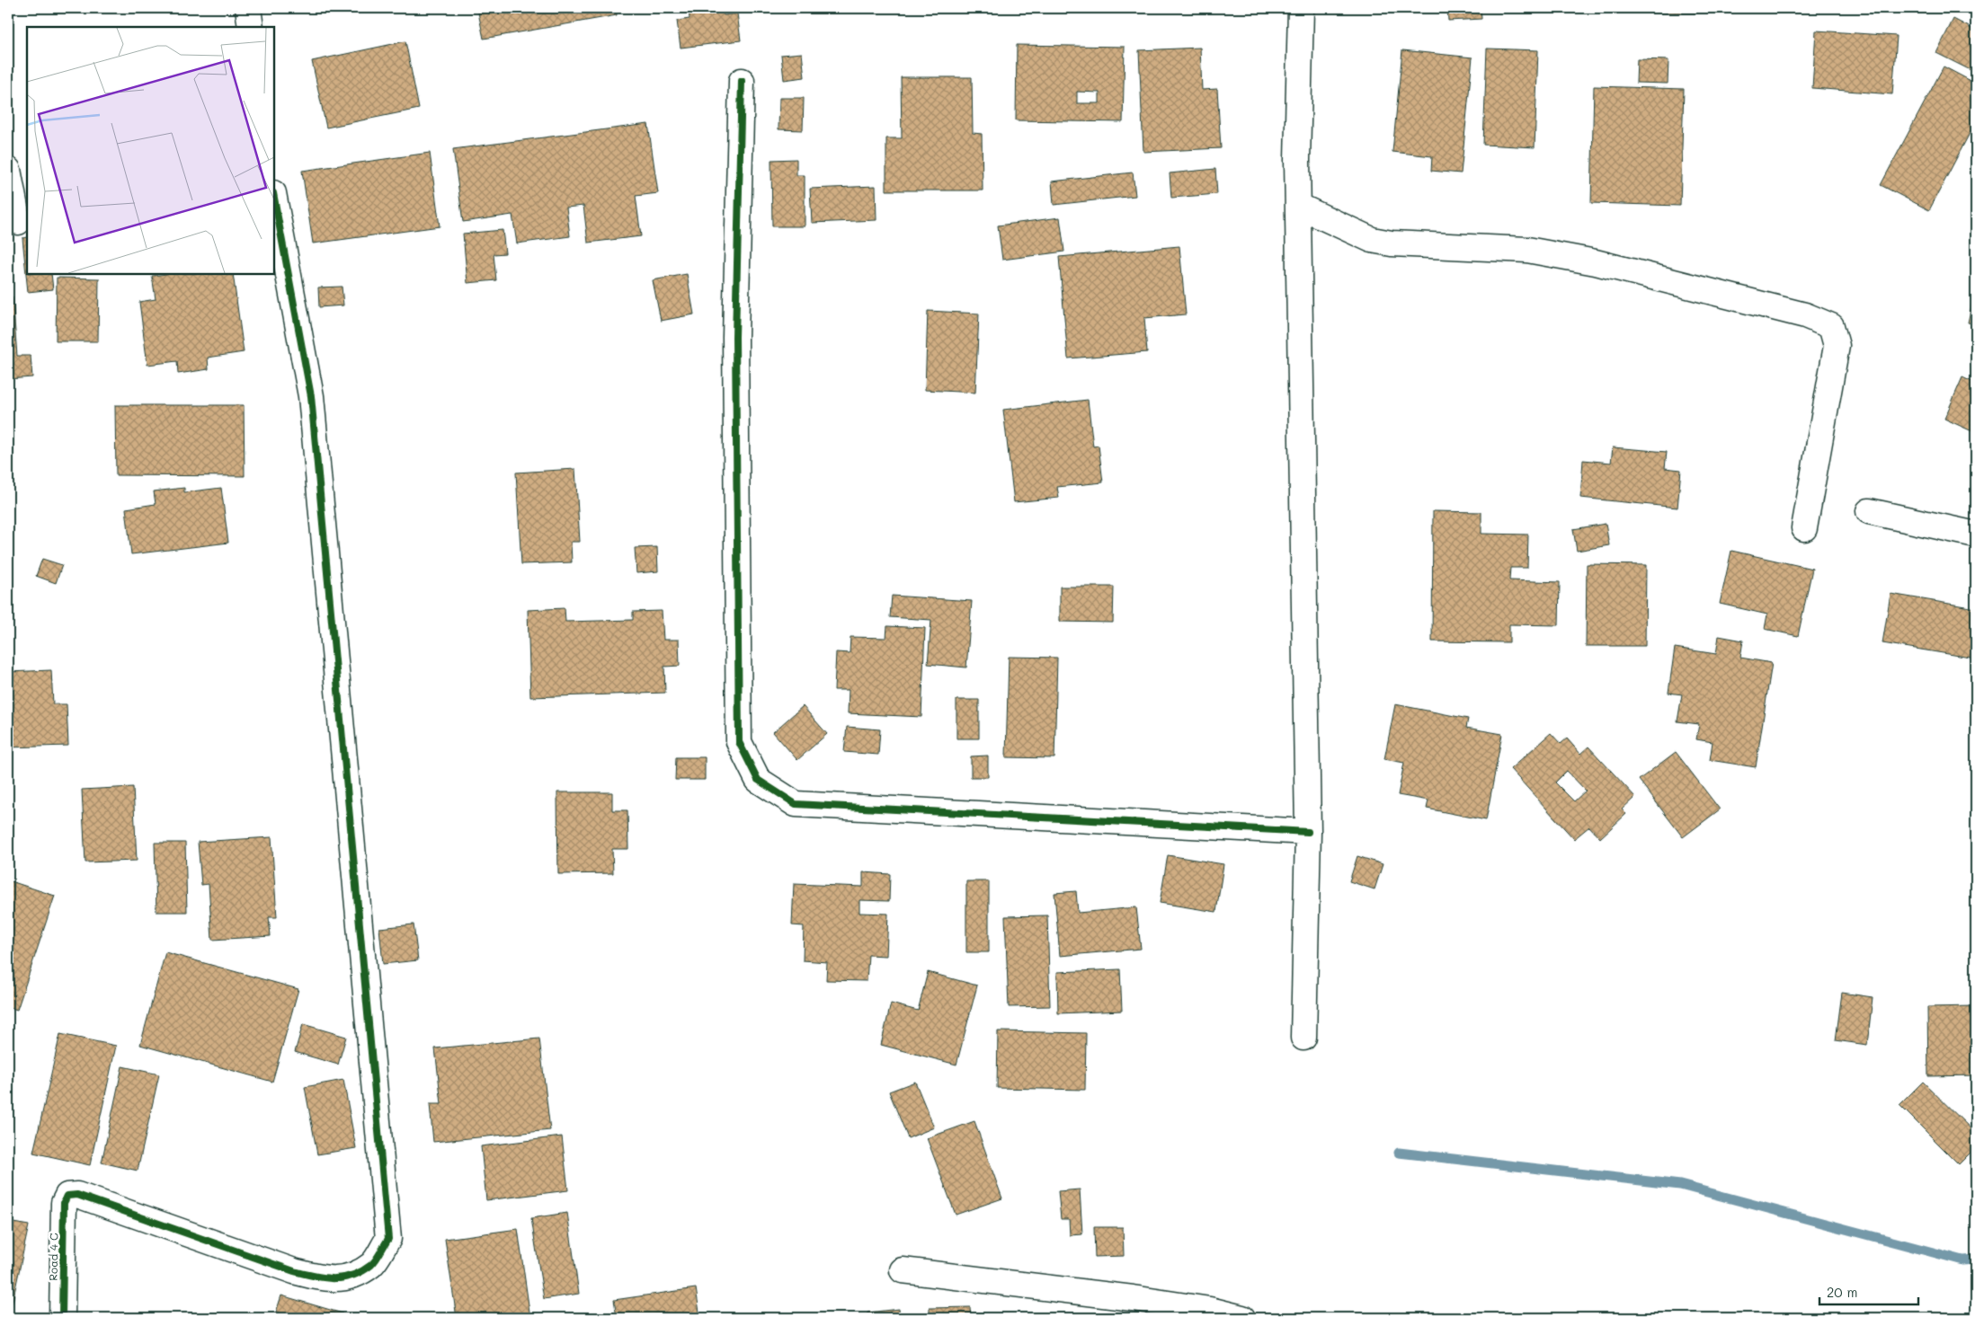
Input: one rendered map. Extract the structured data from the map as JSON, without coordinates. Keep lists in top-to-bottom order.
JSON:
{
  "streets": {
    "street": ["Road 4 C"]
  },
  "scale_bar": "20 m"
}
